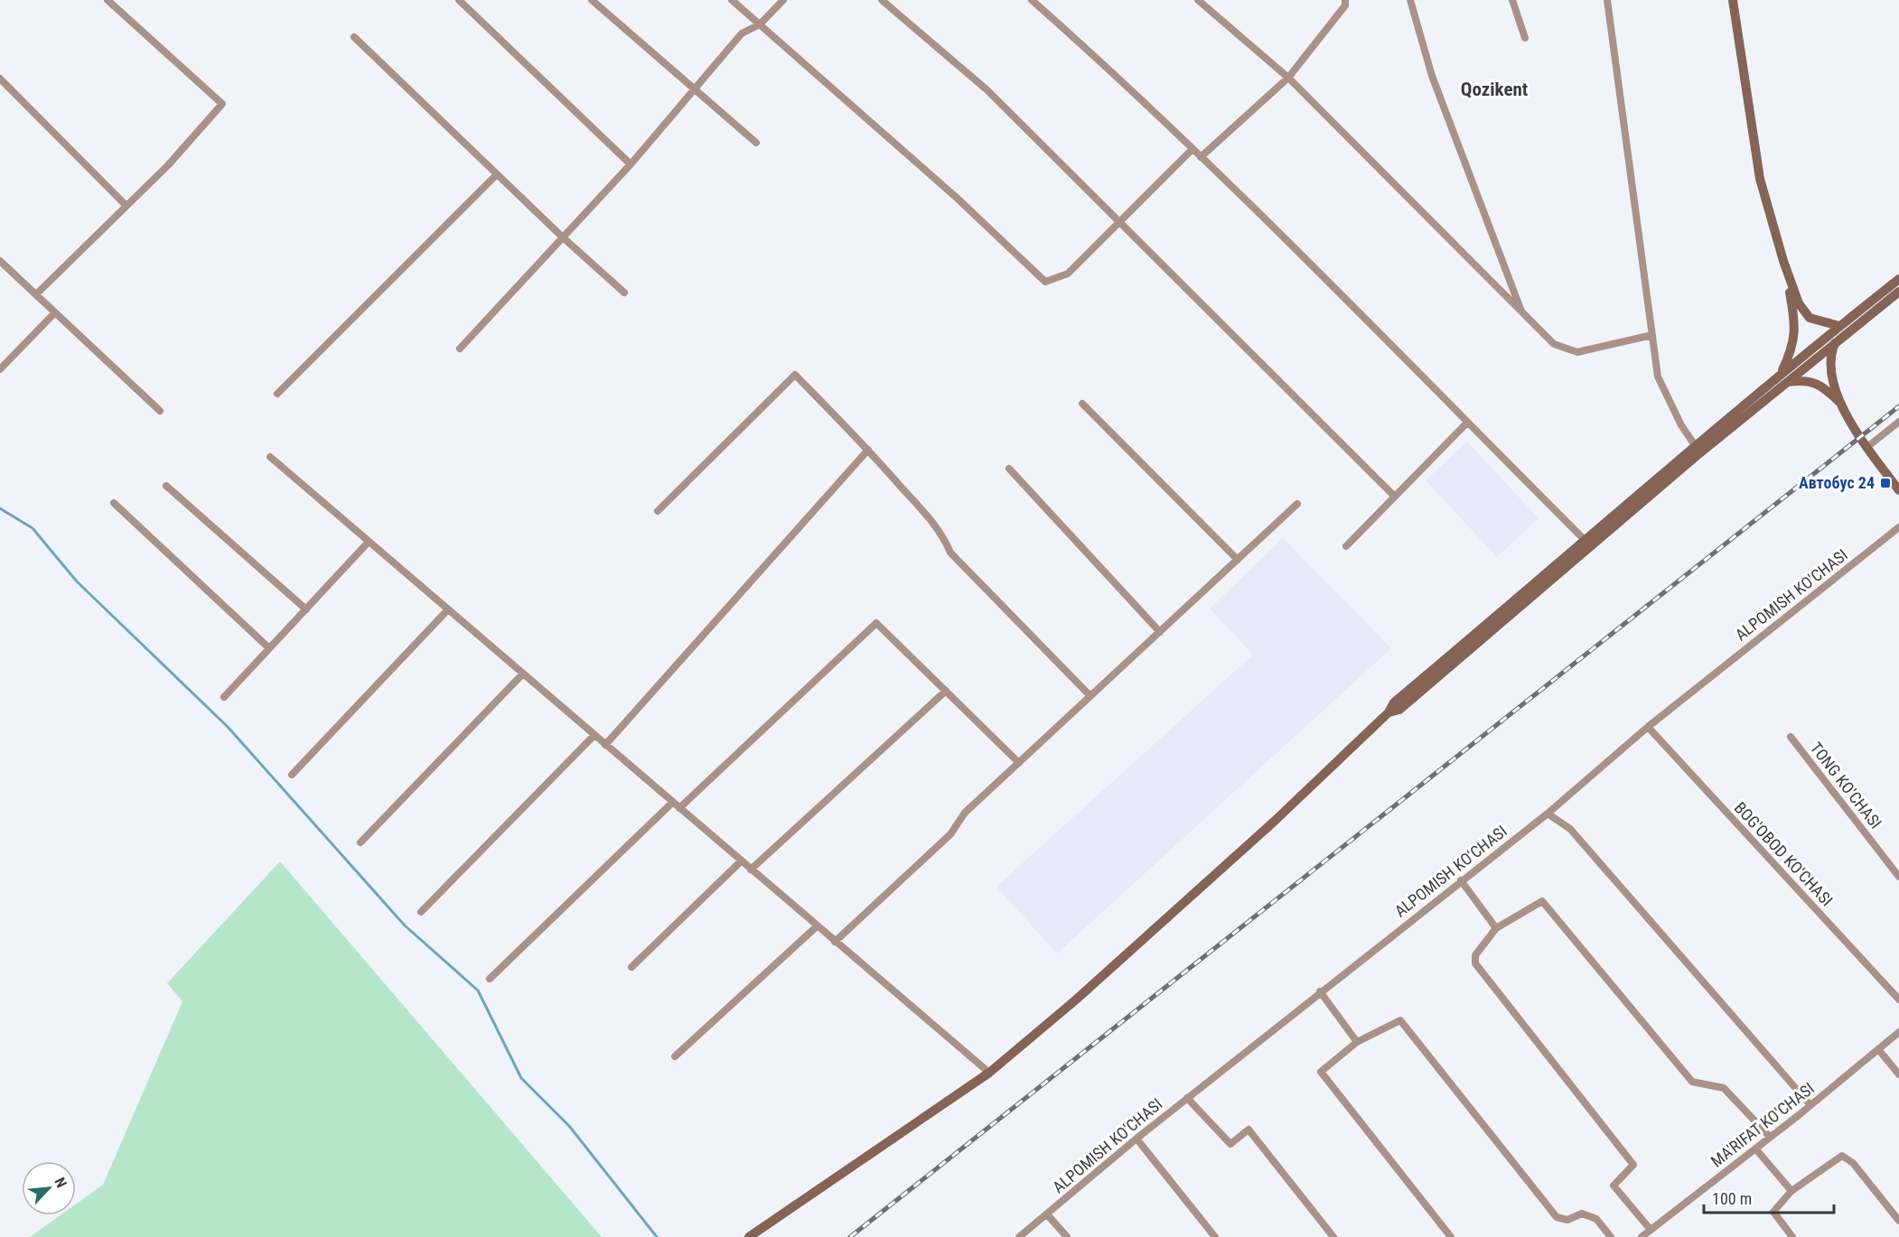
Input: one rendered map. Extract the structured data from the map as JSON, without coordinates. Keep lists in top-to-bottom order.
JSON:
{
  "streets": {
    "street": [
      "ALPOMISH KO'CHASI",
      "TONG KO'CHASI",
      "BOG'OBOD KO'CHASI",
      "MA'RIFAT KO'CHASI"
    ]
  },
  "crossings": [
    ["ALPOMISH KO'CHASI", "BOG'OBOD KO'CHASI"]
  ],
  "districts": ["Qozikent"],
  "places": {
    "transit": ["Автобус 24"]
  },
  "scale_bar": "100 m",
  "north": "top right"
}
